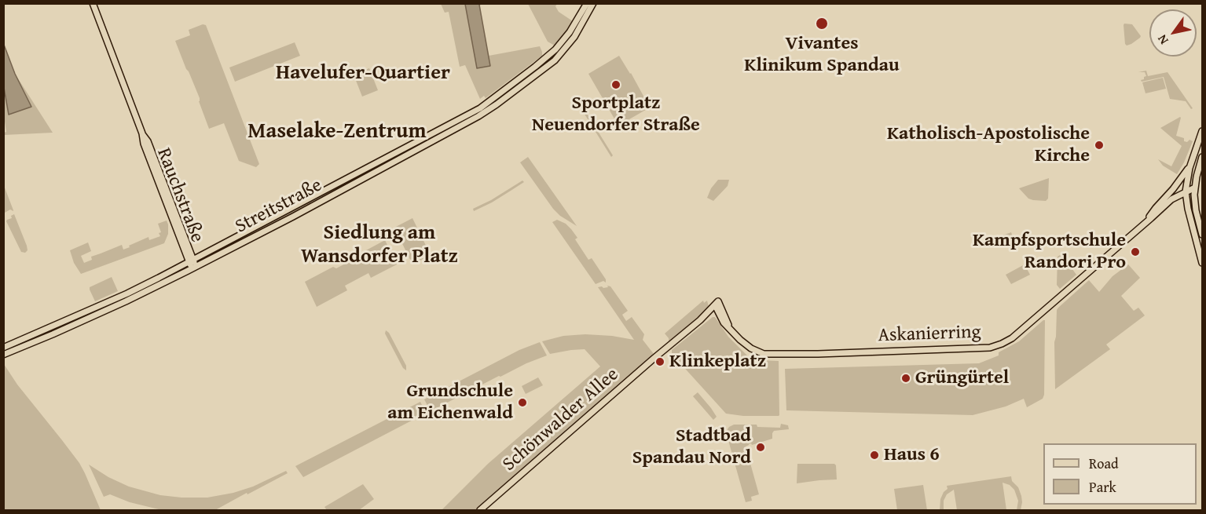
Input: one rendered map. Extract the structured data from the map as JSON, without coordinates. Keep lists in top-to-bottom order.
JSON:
{
  "streets": {
    "main road": [
      "Rauchstraße",
      "Streitstraße",
      "Askanierring",
      "Schönwalder Allee"
    ]
  },
  "crossings": [
    ["Rauchstraße", "Streitstraße"],
    ["Askanierring", "Schönwalder Allee"]
  ],
  "districts": ["Havelufer-Quartier", "Maselake-Zentrum", "Siedlung am Wansdorfer Platz"],
  "places": [
    "Vivantes Klinikum Spandau",
    "Sportplatz Neuendorfer Straße",
    "Katholisch-Apostolische Kirche",
    "Kampfsportschule Randori Pro",
    "Klinkeplatz",
    "Grüngürtel",
    "Grundschule am Eichenwald",
    "Stadtbad Spandau Nord",
    "Haus 6"
  ],
  "legend": ["Road", "Park"],
  "north": "bottom left"
}
